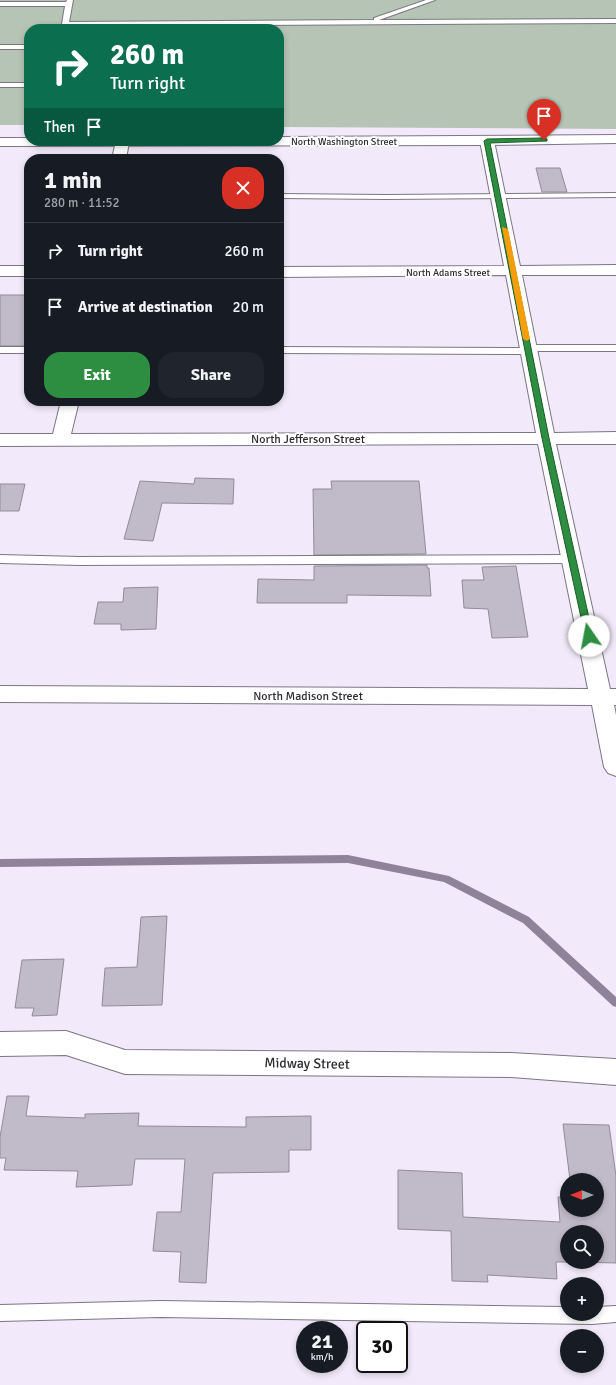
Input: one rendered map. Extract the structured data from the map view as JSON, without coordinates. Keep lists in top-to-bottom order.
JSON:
{
  "streets": {
    "street": [
      "North Washington Street",
      "North Adams Street",
      "North Jefferson Street",
      "North Madison Street",
      "Midway Street"
    ]
  },
  "north": "left",
  "page": {
    "turn": ["260 m", "Turn right"],
    "then": "Then",
    "heading": ["1 min", "280 m · 11:52"],
    "list": [
      {
        "name": "Turn right",
        "value": "260 m"
      },
      {
        "name": "Arrive at destination",
        "value": "20 m"
      }
    ],
    "buttons": ["Exit", "Share"],
    "map_buttons": ["+", "−"],
    "speed": "21 km/h",
    "limit": "30"
  }
}
